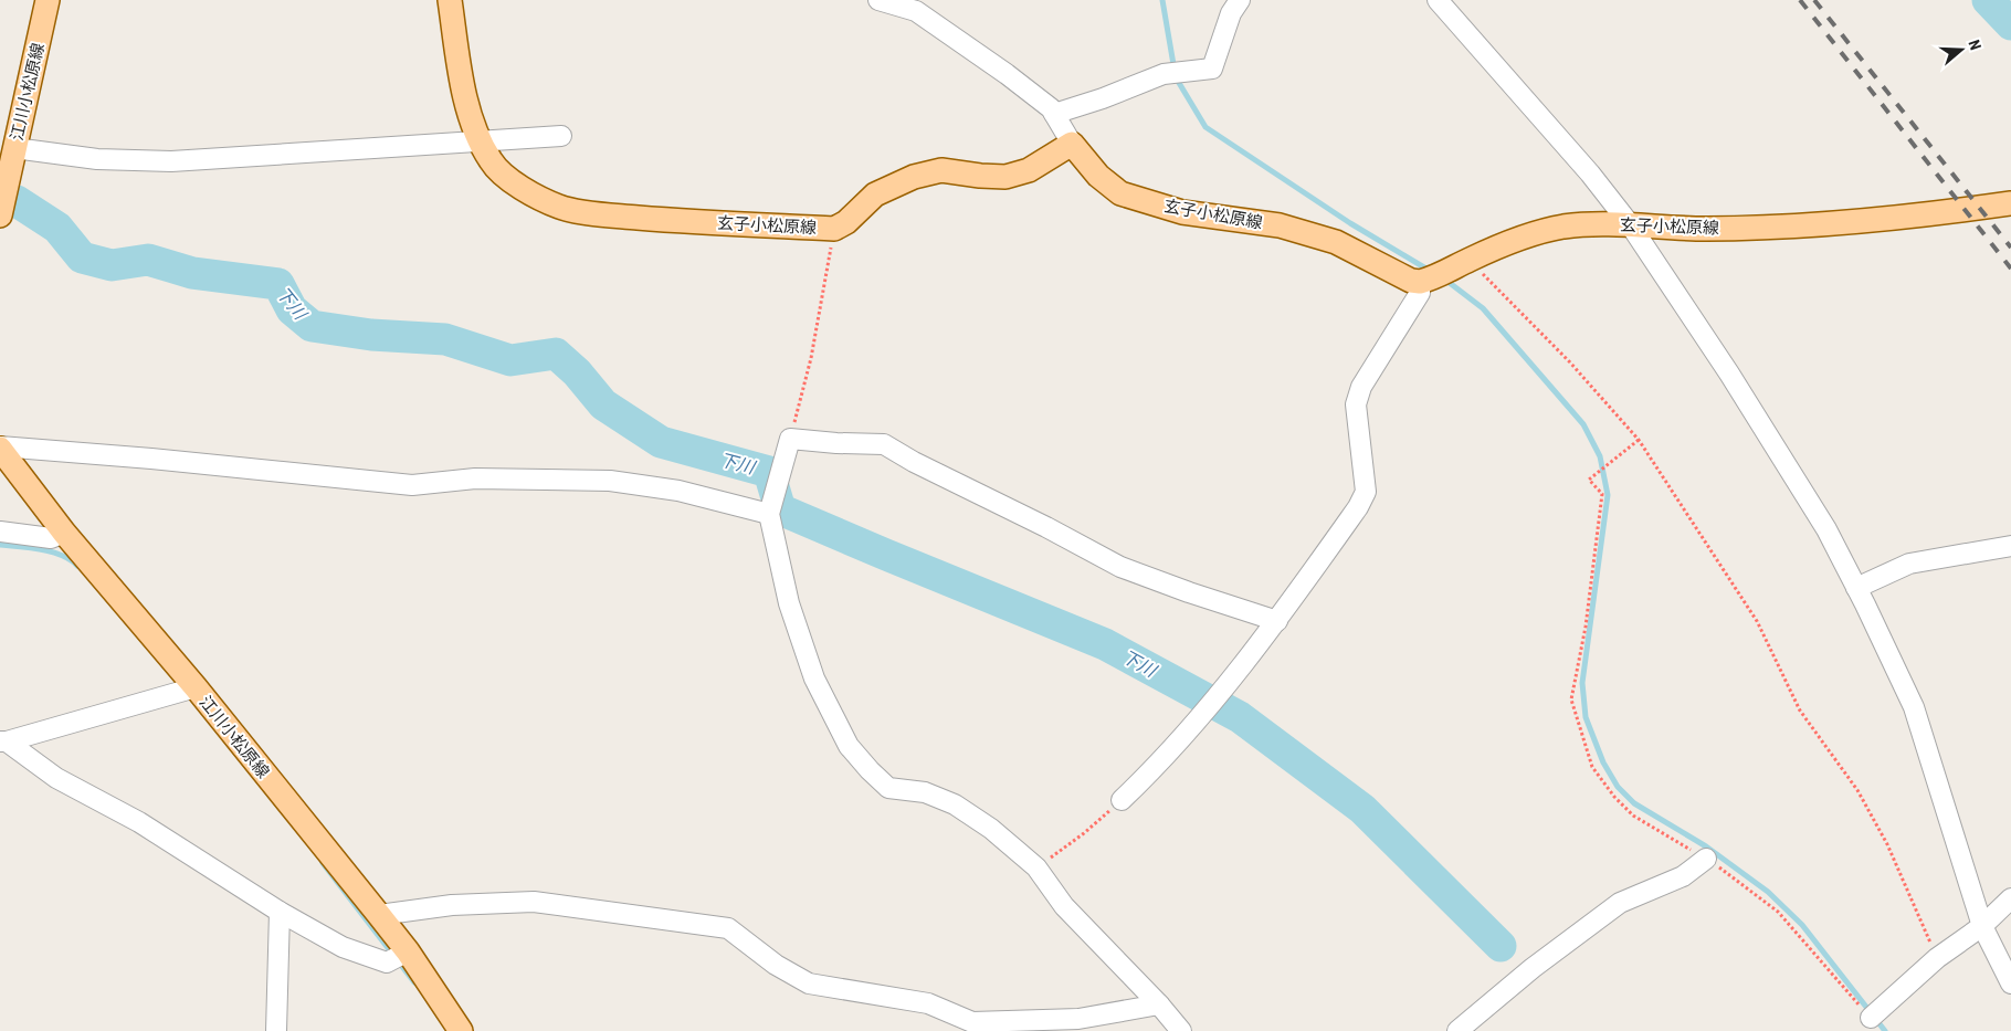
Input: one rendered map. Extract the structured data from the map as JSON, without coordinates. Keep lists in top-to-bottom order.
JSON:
{
  "streets": {
    "main road": ["江川小松原線", "玄子小松原線"]
  },
  "water": ["下川"],
  "north": "right"
}
